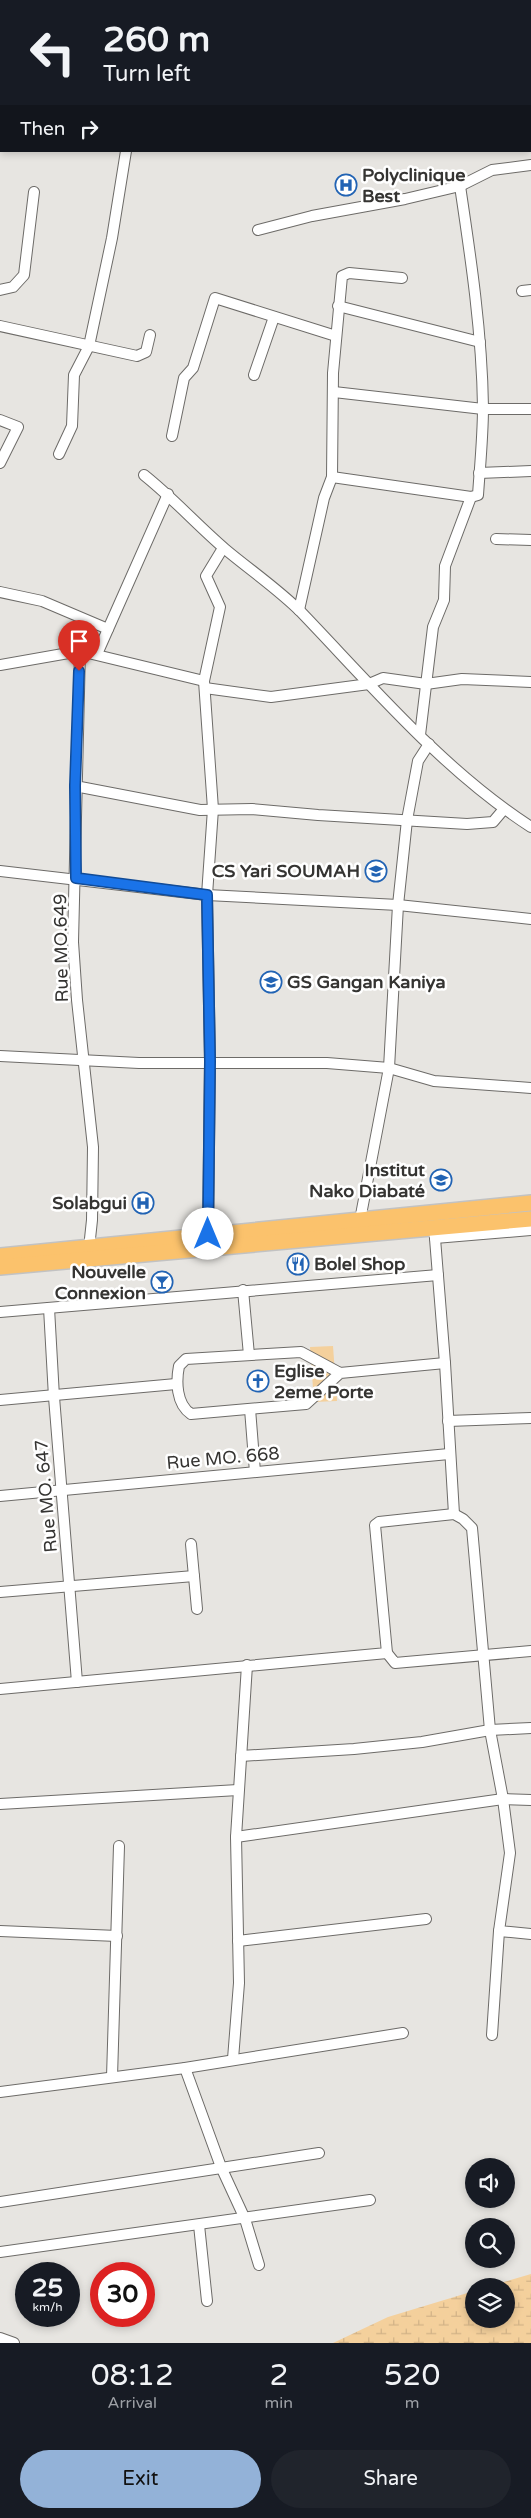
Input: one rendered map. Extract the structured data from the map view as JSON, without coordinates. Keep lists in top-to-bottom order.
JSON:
{
  "streets": {
    "street": ["Rue MO.649", "Rue MO. 668", "Rue MO. 647"]
  },
  "crossings": [
    ["Rue MO. 668", "Rue MO. 647"]
  ],
  "places": {
    "hospital": ["Polyclinique Best", "Solabgui"],
    "school or university": ["CS Yari SOUMAH", "GS Gangan Kaniya", "Institut Nako Diabaté"],
    "restaurant": ["Bolel Shop"],
    "bar": ["Nouvelle Connexion"],
    "church": ["Eglise 2eme Porte"]
  },
  "page": {
    "turn": ["260 m", "Turn left"],
    "then": "Then",
    "speed": "25 km/h",
    "limit": "30",
    "eta": [
      "08:12",
      "Arrival",
      "2",
      "min",
      "520",
      "m"
    ],
    "buttons": ["Exit", "Share"]
  }
}
